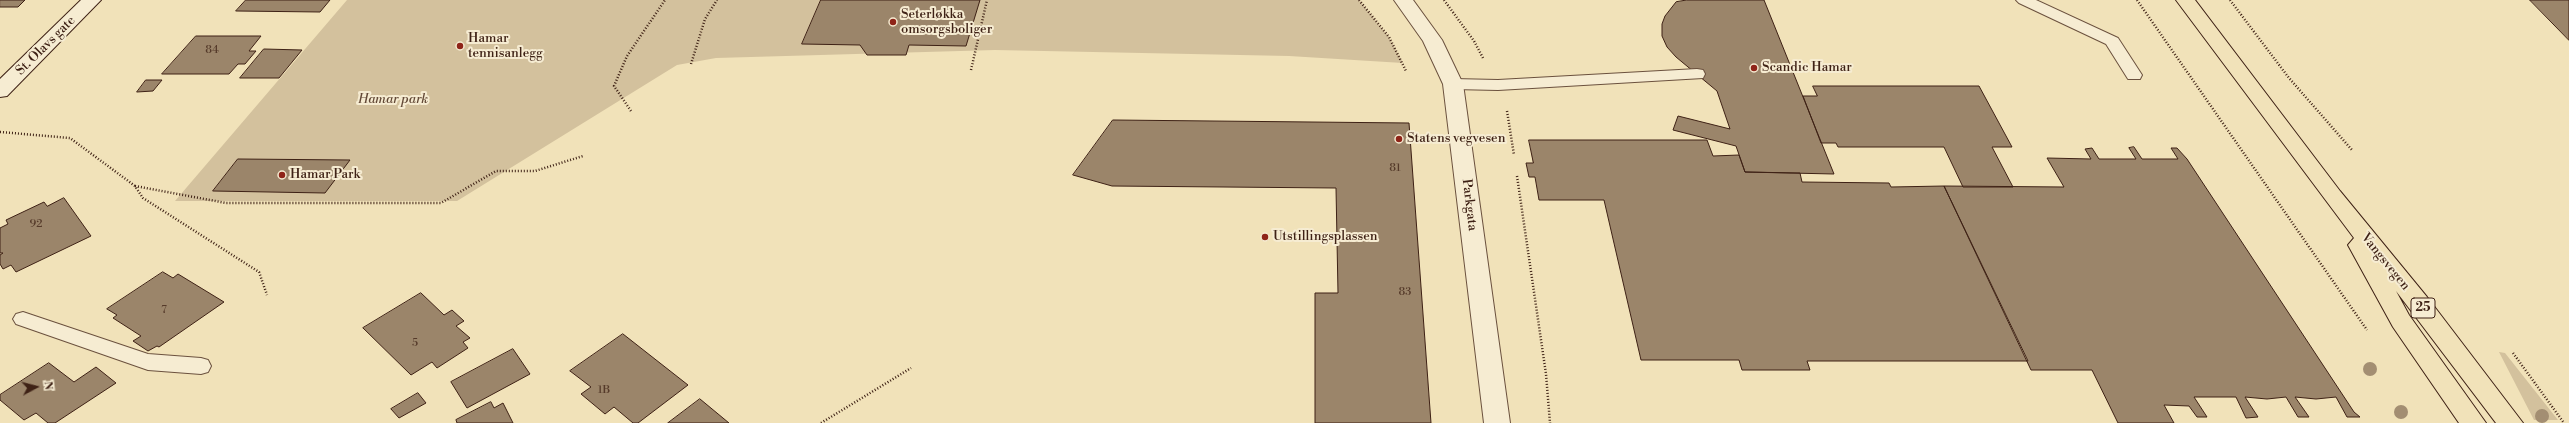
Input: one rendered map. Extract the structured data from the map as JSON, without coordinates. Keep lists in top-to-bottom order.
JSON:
{
  "streets": {
    "highway": ["Vangsvegen", "25"],
    "street": ["St. Olavs gate", "Parkgata"]
  },
  "parks": ["Hamar park"],
  "places": [
    "Seterløkka omsorgsboliger",
    "Hamar tennisanlegg",
    "Scandic Hamar",
    "Statens vegvesen",
    "Hamar Park",
    "Utstillingsplassen"
  ],
  "house_numbers": [
    "84",
    "81",
    "92",
    "83",
    "7",
    "5",
    "1B"
  ],
  "north": "right"
}
